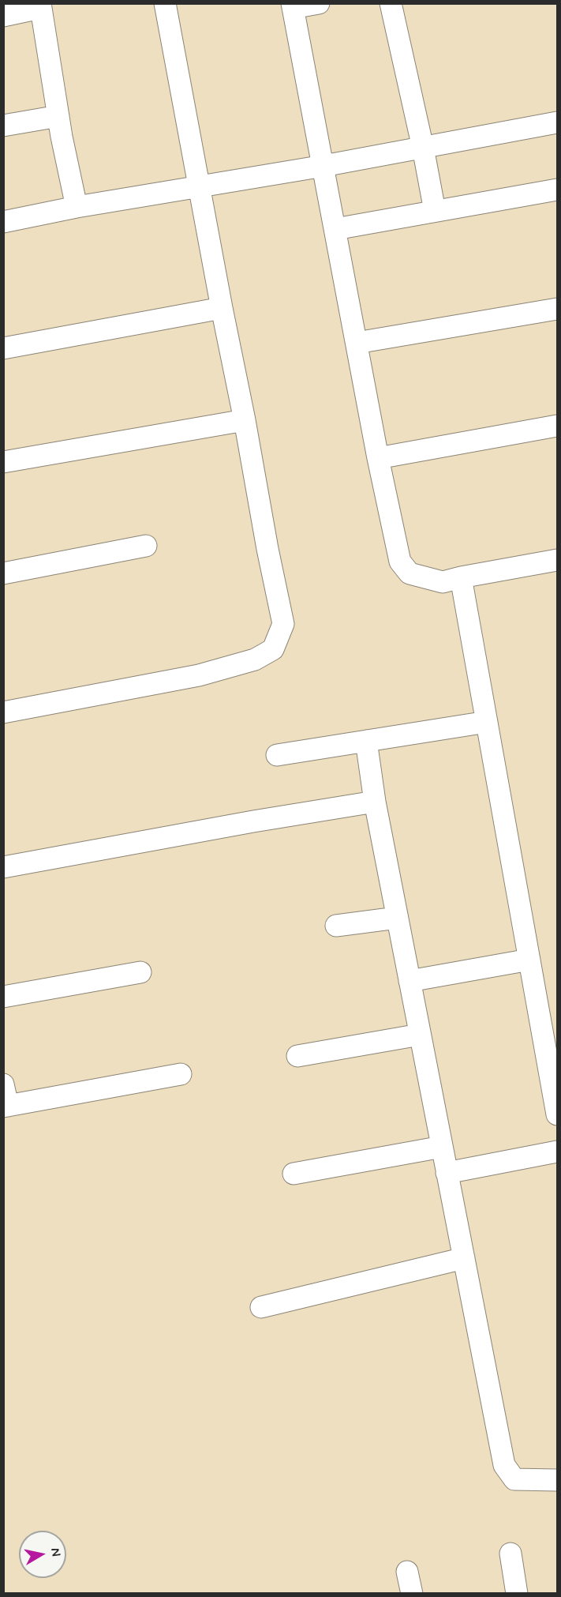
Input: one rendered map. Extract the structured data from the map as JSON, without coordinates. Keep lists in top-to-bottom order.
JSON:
{
  "north": "right"
}
